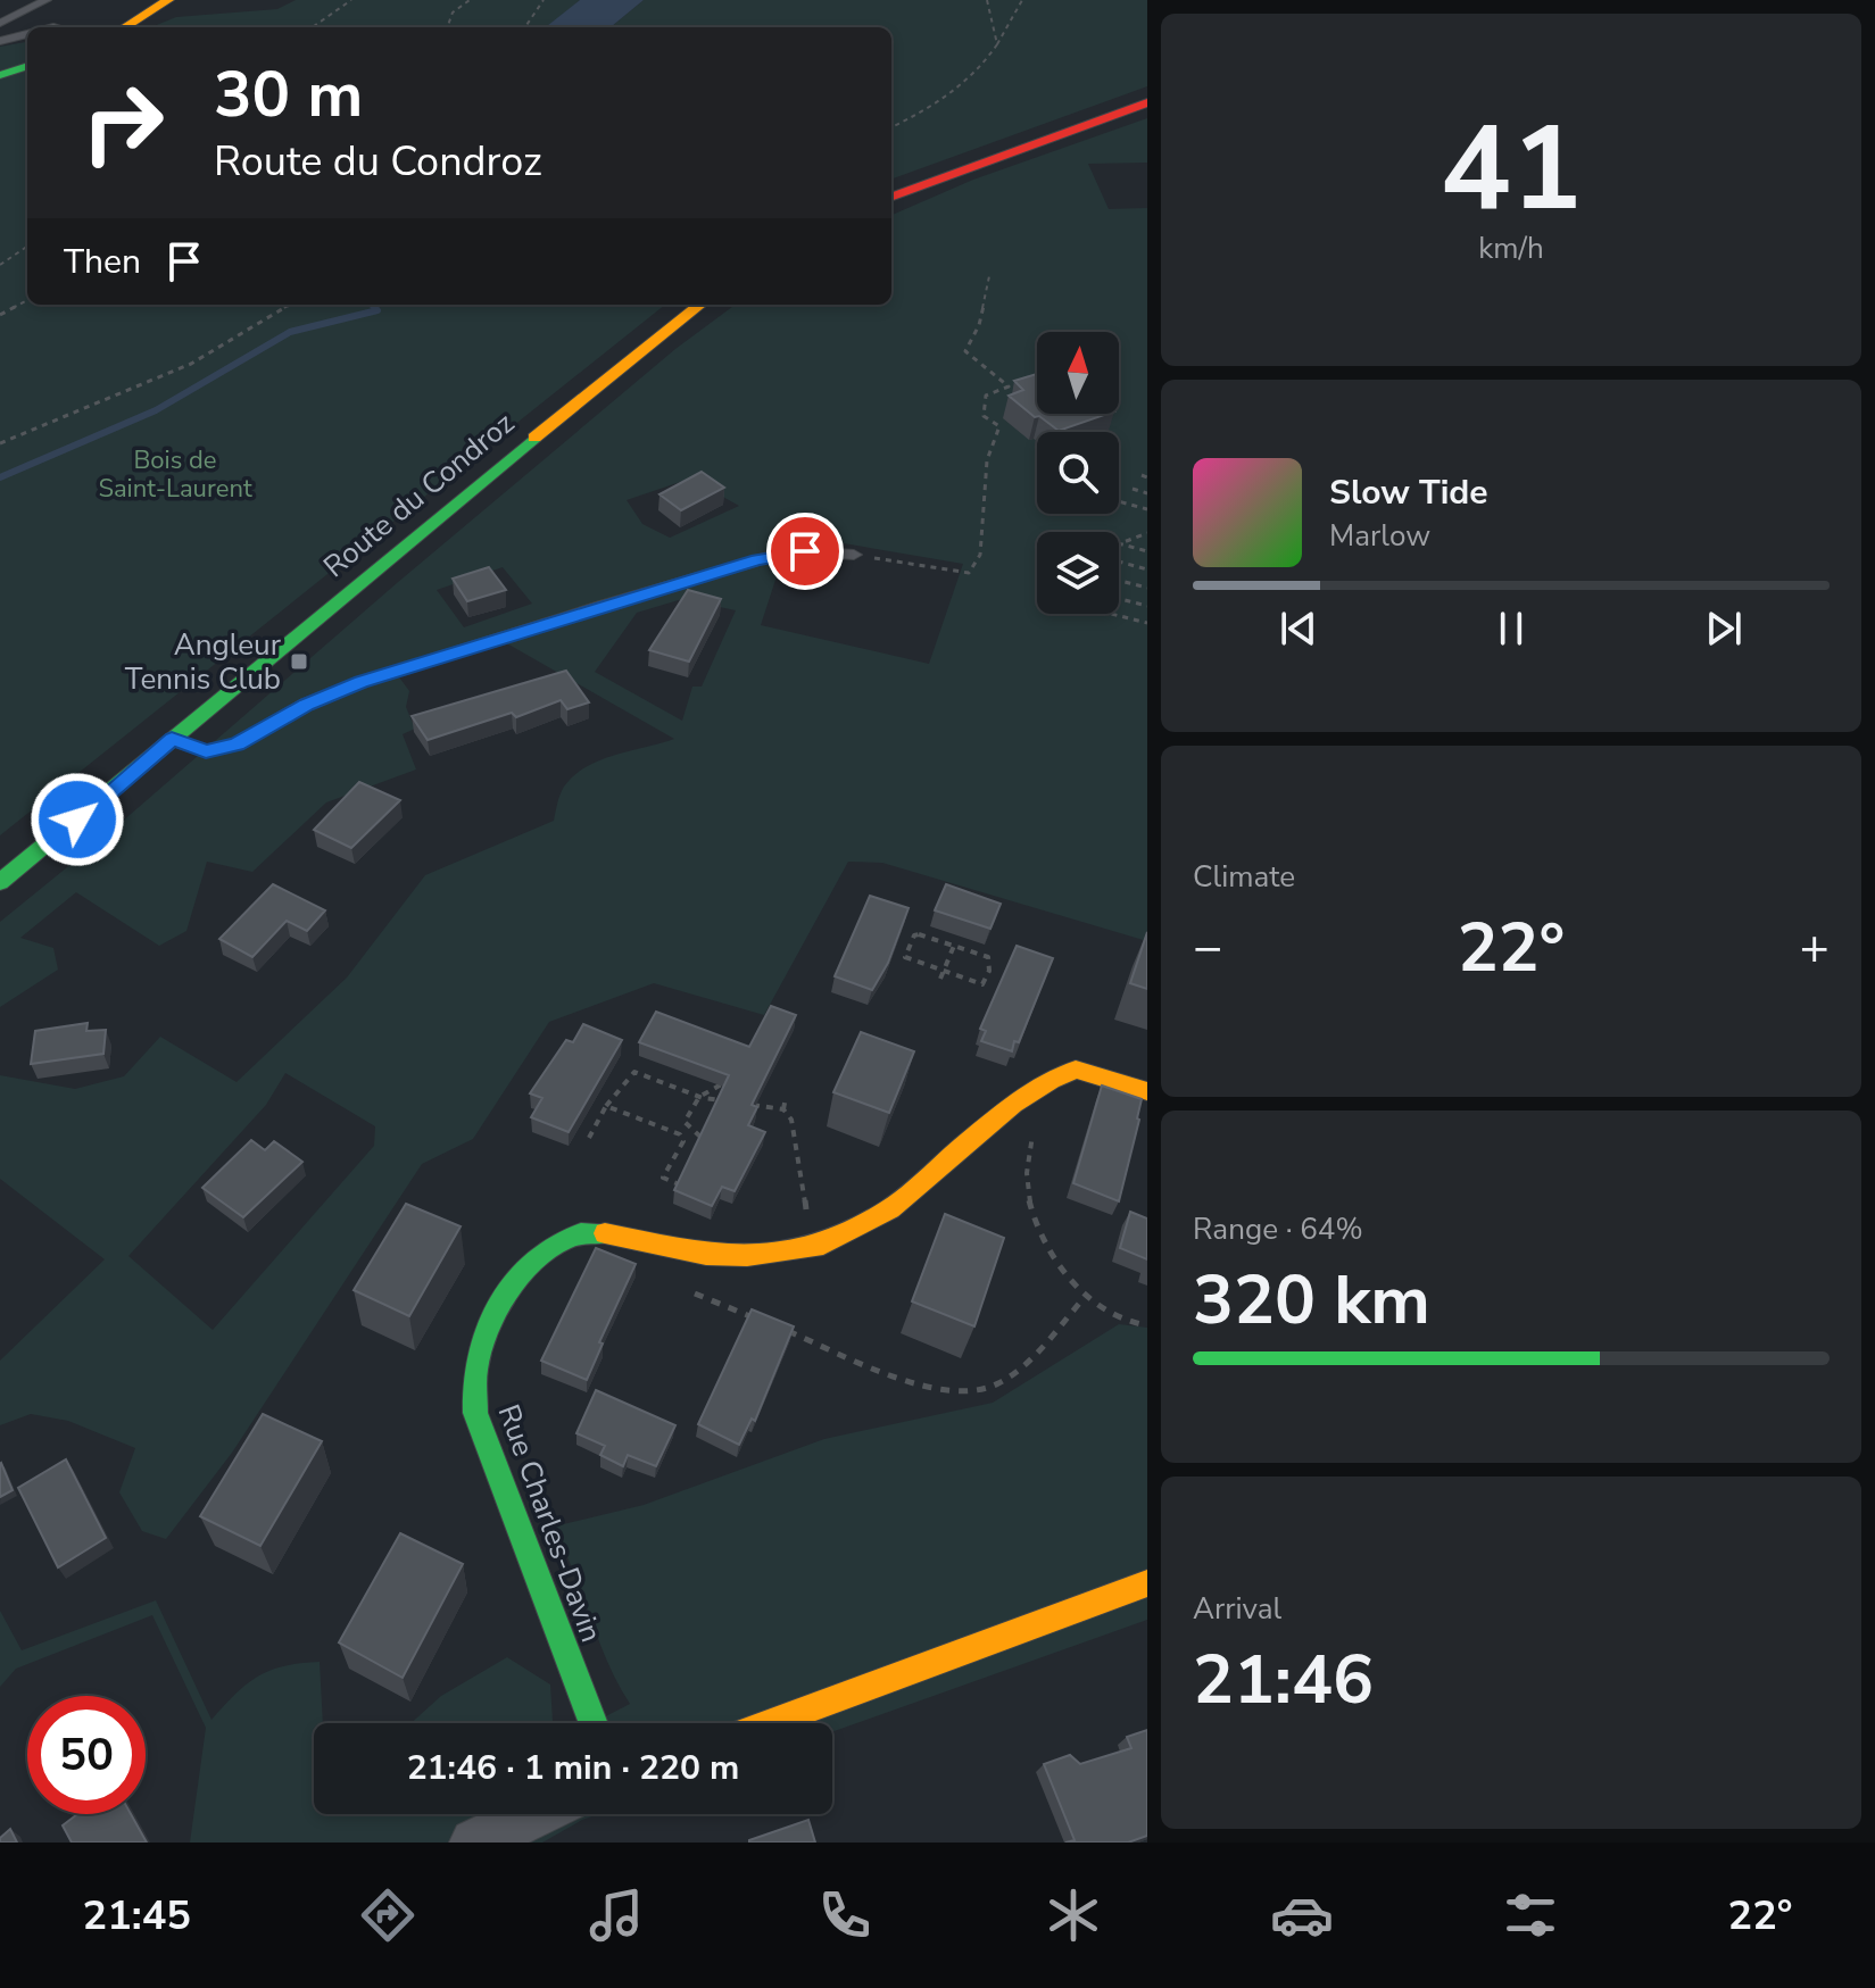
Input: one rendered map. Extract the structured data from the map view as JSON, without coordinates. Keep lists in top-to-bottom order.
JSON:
{
  "streets": {
    "main road": ["Route du Condroz", "Rue Charles-Davin"]
  },
  "parks": ["Bois de Saint-Laurent"],
  "places": {
    "transit": ["Angleur Tennis Club"]
  },
  "north": "top",
  "page": {
    "tile": [
      ["41", "km/h"],
      "Climate",
      ["Range · 64%", "320 km"],
      ["Arrival", "21:46"]
    ],
    "turn": ["30 m", "Route du Condroz"],
    "then": "Then",
    "song": ["Slow Tide", "Marlow"],
    "heat": ["−", "22°", "+"],
    "limit": "50",
    "trip": "21:46 · 1 min · 220 m",
    "tabs": ["21:45", "22°"]
  }
}
